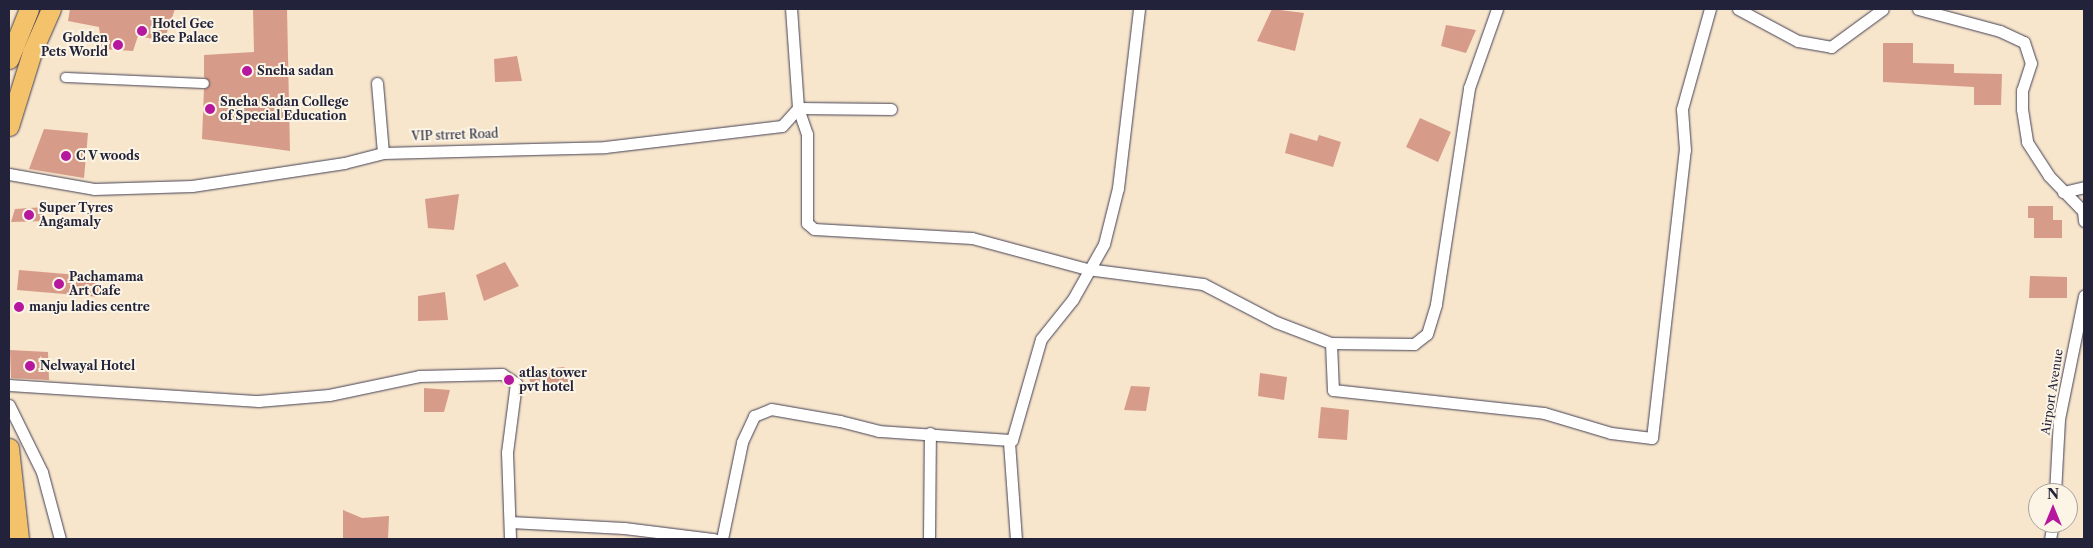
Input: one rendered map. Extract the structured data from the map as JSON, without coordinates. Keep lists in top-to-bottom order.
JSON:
{
  "streets": {
    "street": ["VIP strret Road", "Airport Avenue"]
  },
  "places": [
    "Hotel Gee Bee Palace",
    "Golden Pets World",
    "Sneha sadan",
    "Sneha Sadan College of Special Education",
    "C V woods",
    "Super Tyres Angamaly",
    "Pachamama Art Cafe",
    "manju ladies centre",
    "Nelwayal Hotel",
    "atlas tower pvt hotel"
  ],
  "north": "top"
}
